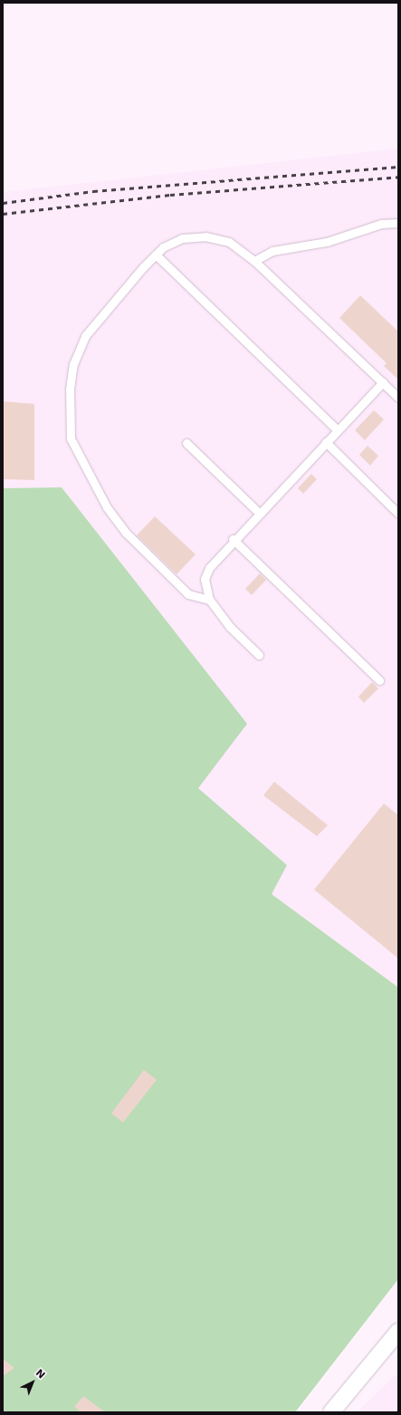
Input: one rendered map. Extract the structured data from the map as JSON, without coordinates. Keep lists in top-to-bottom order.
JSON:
{
  "north": "top right"
}
